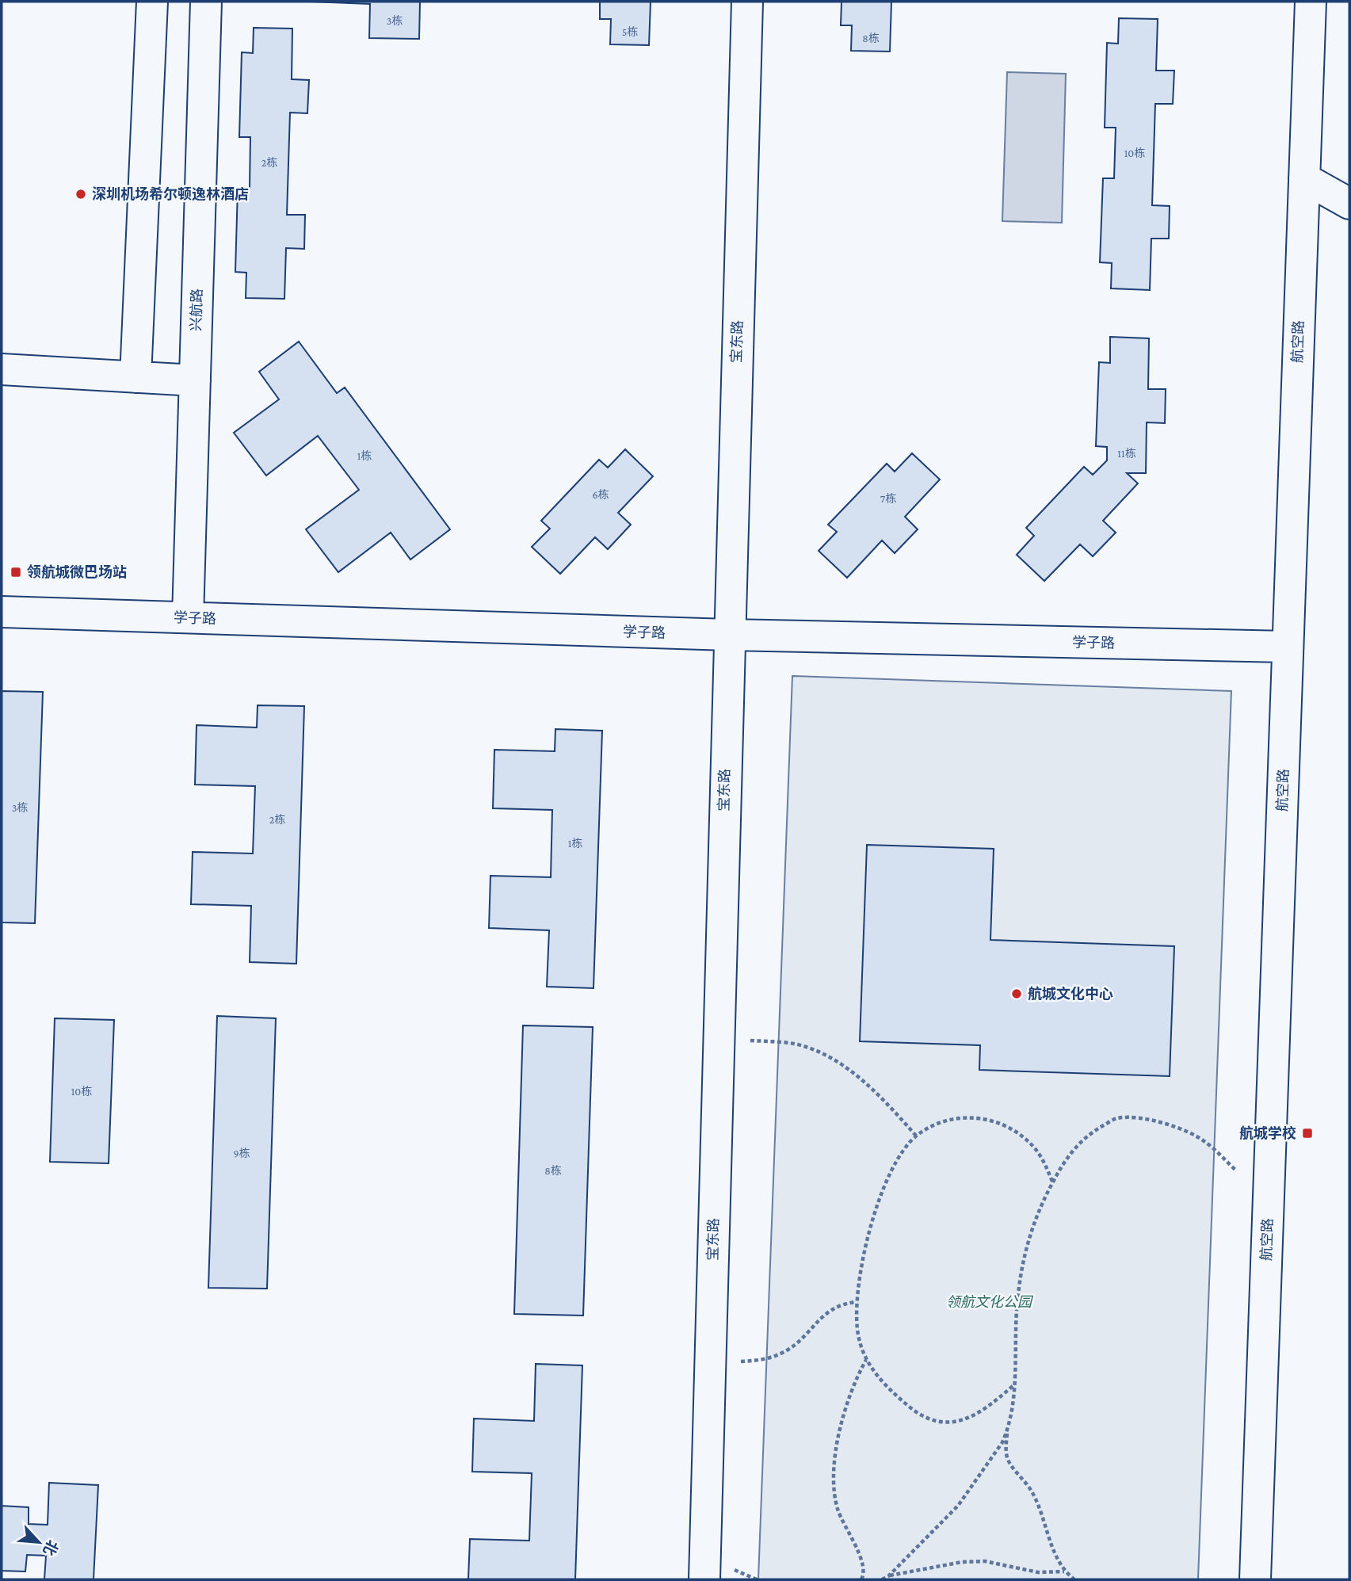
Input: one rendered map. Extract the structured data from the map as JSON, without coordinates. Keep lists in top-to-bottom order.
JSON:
{
  "streets": {
    "street": [
      "兴航路",
      "宝东路",
      "航空路",
      "学子路"
    ]
  },
  "crossings": [
    ["兴航路", "学子路"],
    ["宝东路", "学子路"],
    ["航空路", "学子路"]
  ],
  "parks": ["领航文化公园"],
  "places": {
    "other": ["深圳机场希尔顿逸林酒店", "航城文化中心"],
    "transit": ["领航城微巴场站", "航城学校"]
  },
  "house_numbers": [
    "3栋",
    "5栋",
    "8栋",
    "10栋",
    "2栋",
    "11栋",
    "1栋",
    "6栋",
    "7栋",
    "3栋",
    "2栋",
    "1栋",
    "10栋",
    "9栋",
    "8栋"
  ],
  "north": "bottom right"
}
